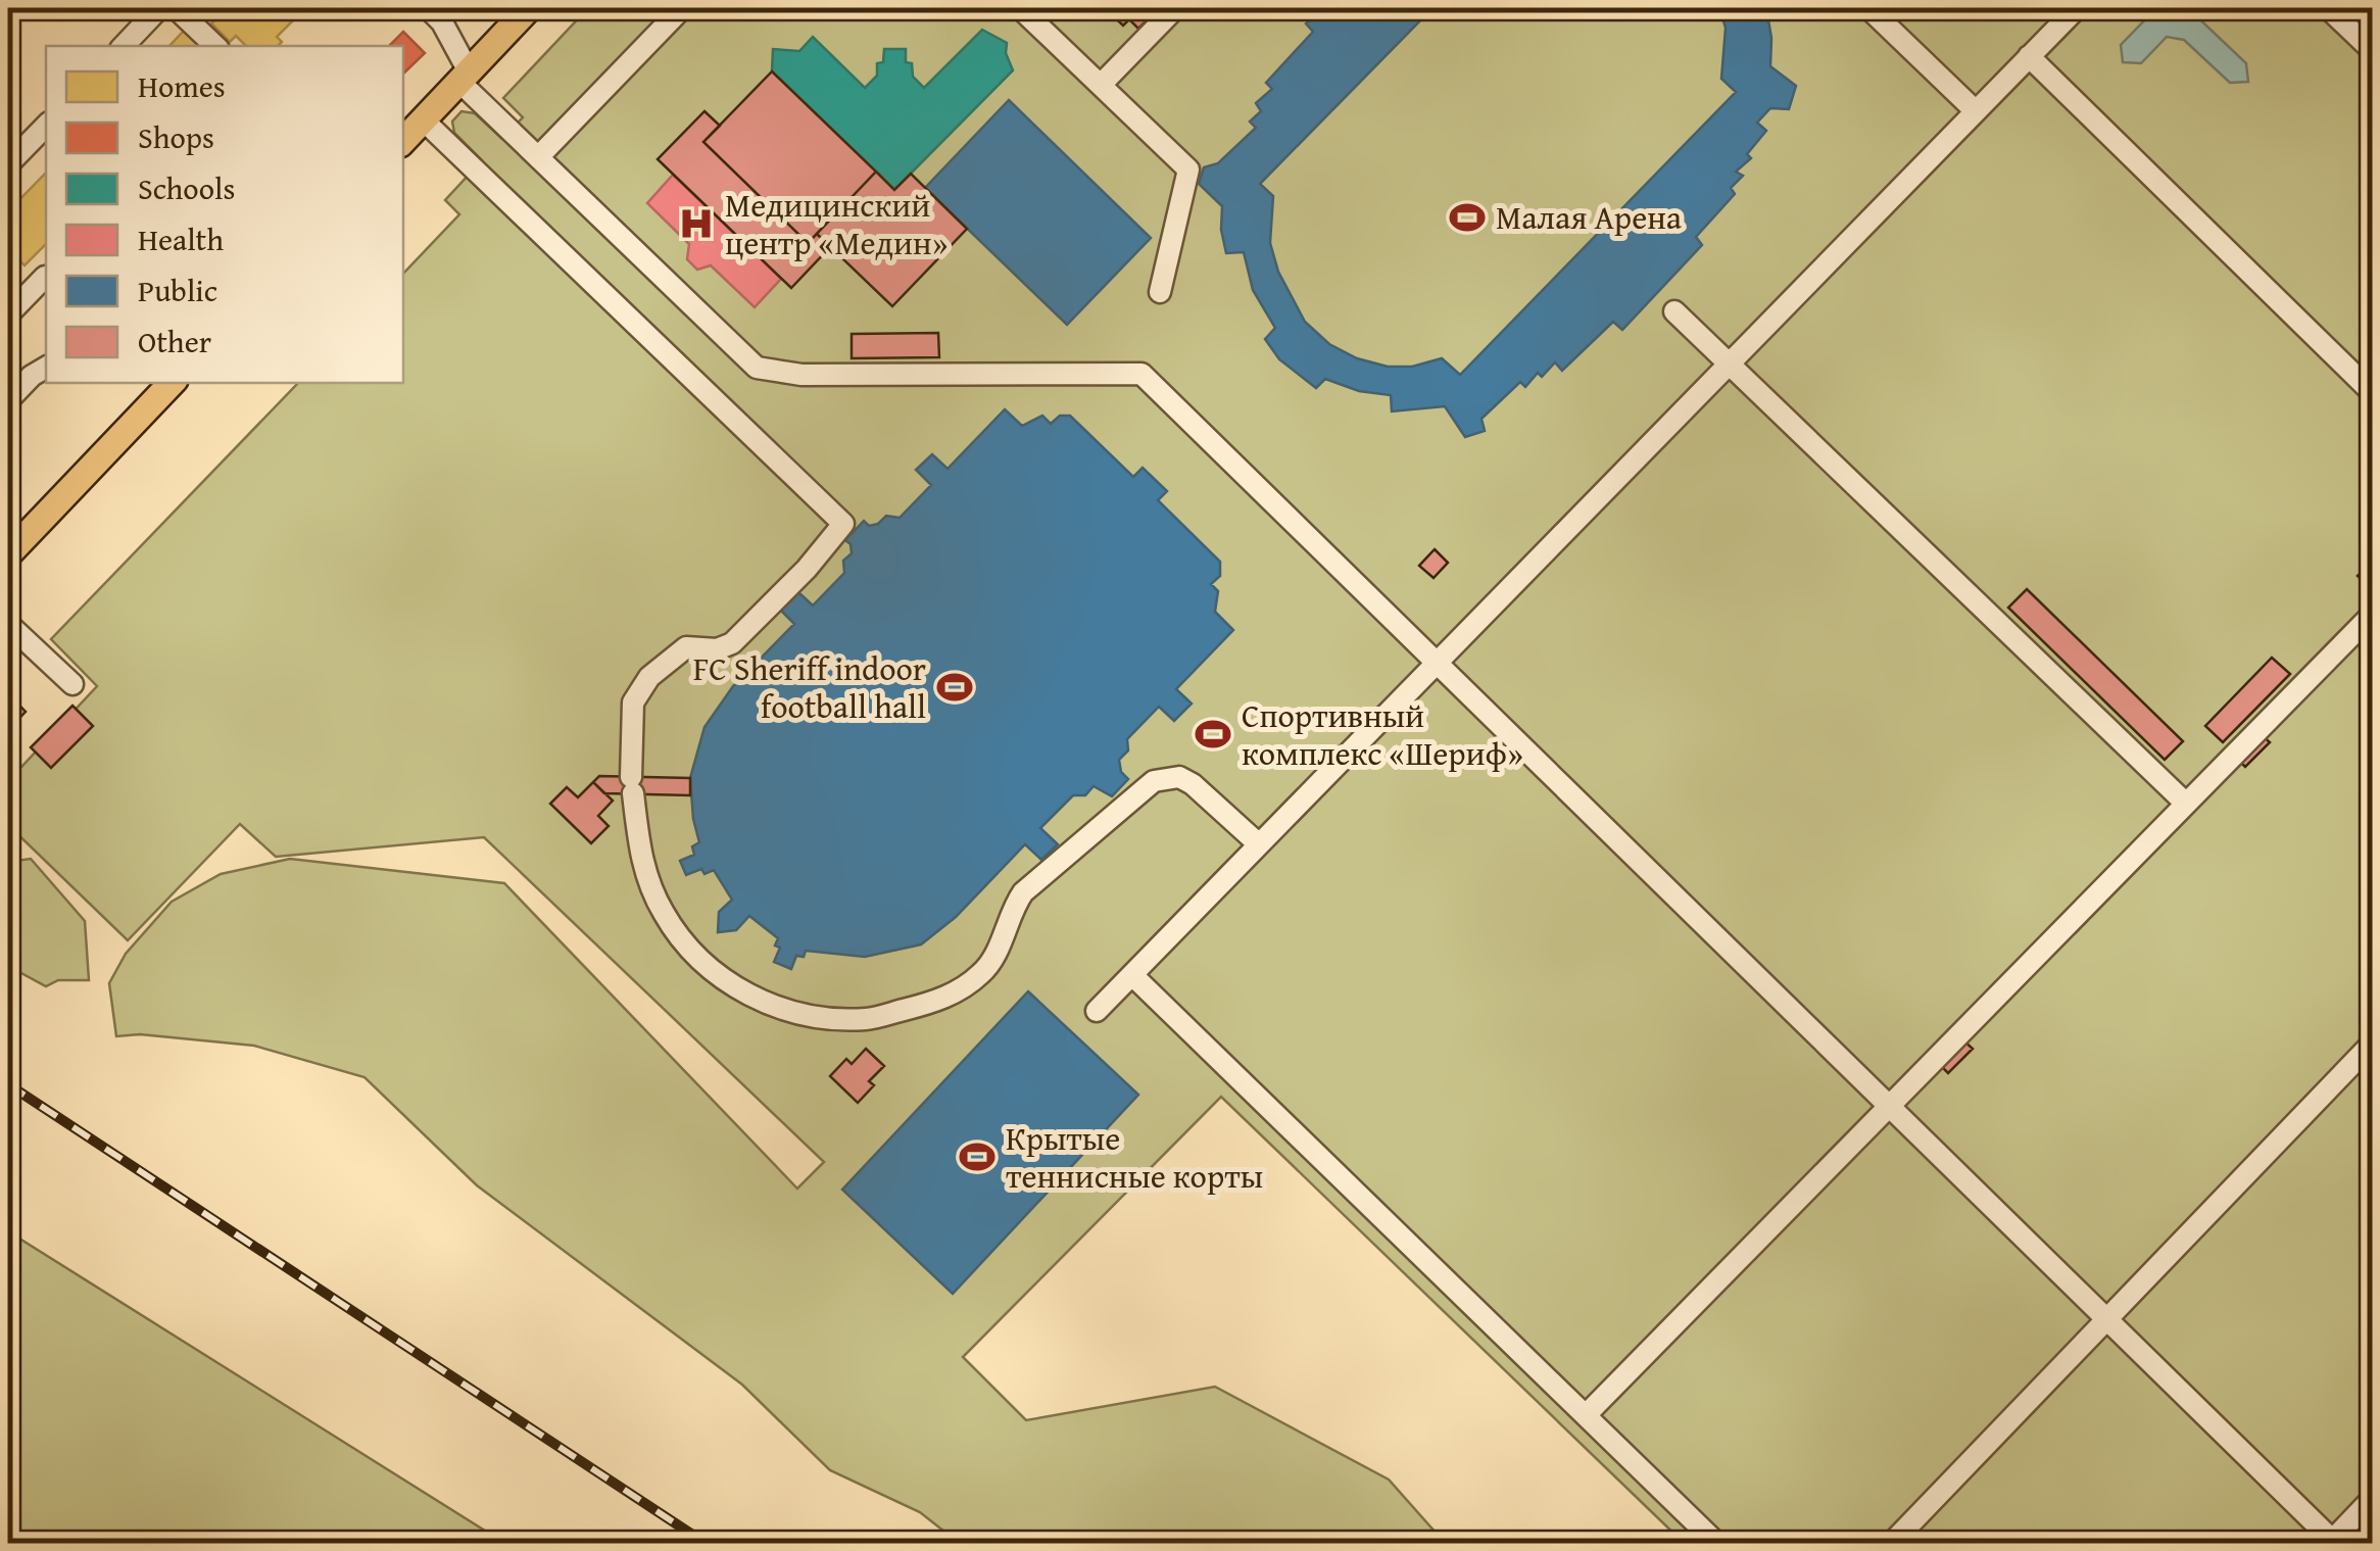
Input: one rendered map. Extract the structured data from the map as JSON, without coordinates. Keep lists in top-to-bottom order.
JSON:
{
  "places": {
    "sports": [
      "Малая Арена",
      "FC Sheriff indoor football hall",
      "Спортивный комплекс «Шериф»",
      "Крытые теннисные корты"
    ],
    "hospital": ["Медицинский центр «Медин»"]
  },
  "legend": [
    "Homes",
    "Shops",
    "Schools",
    "Health",
    "Public",
    "Other"
  ]
}
